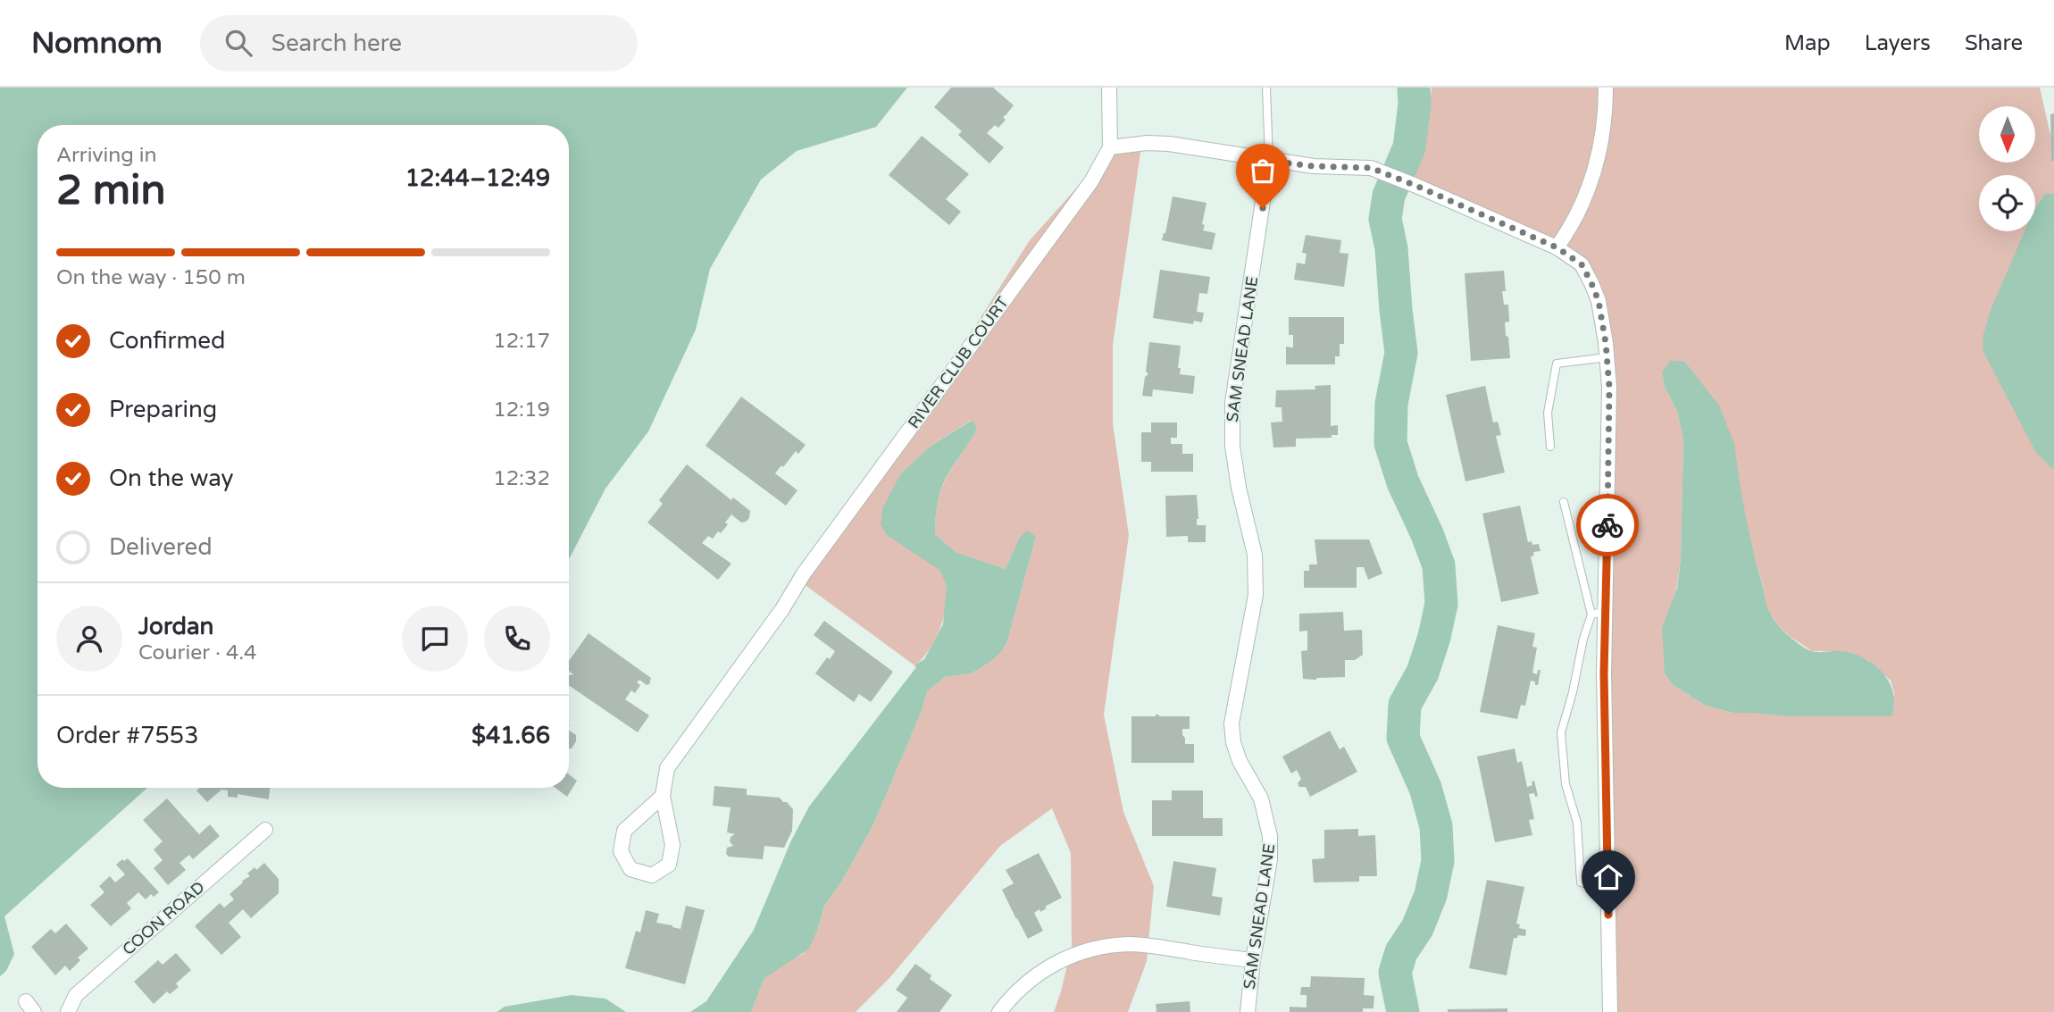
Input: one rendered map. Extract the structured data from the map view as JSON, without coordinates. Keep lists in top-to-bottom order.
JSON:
{
  "streets": {
    "street": ["SAM SNEAD LANE", "RIVER CLUB COURT", "COON ROAD"]
  },
  "north": "bottom",
  "page": {
    "header": "Nomnom",
    "search": "Search here",
    "nav": ["Map", "Layers", "Share"],
    "heading": ["2 min", "Arriving in", "12:44–12:49"],
    "panel": [
      "Jordan",
      "Courier · 4.4",
      "Order #7553",
      "$41.66"
    ],
    "bar": "On the way · 150 m",
    "list": [
      ["Confirmed", "12:17"],
      ["Preparing", "12:19"],
      ["On the way", "12:32"],
      "Delivered"
    ]
  }
}
